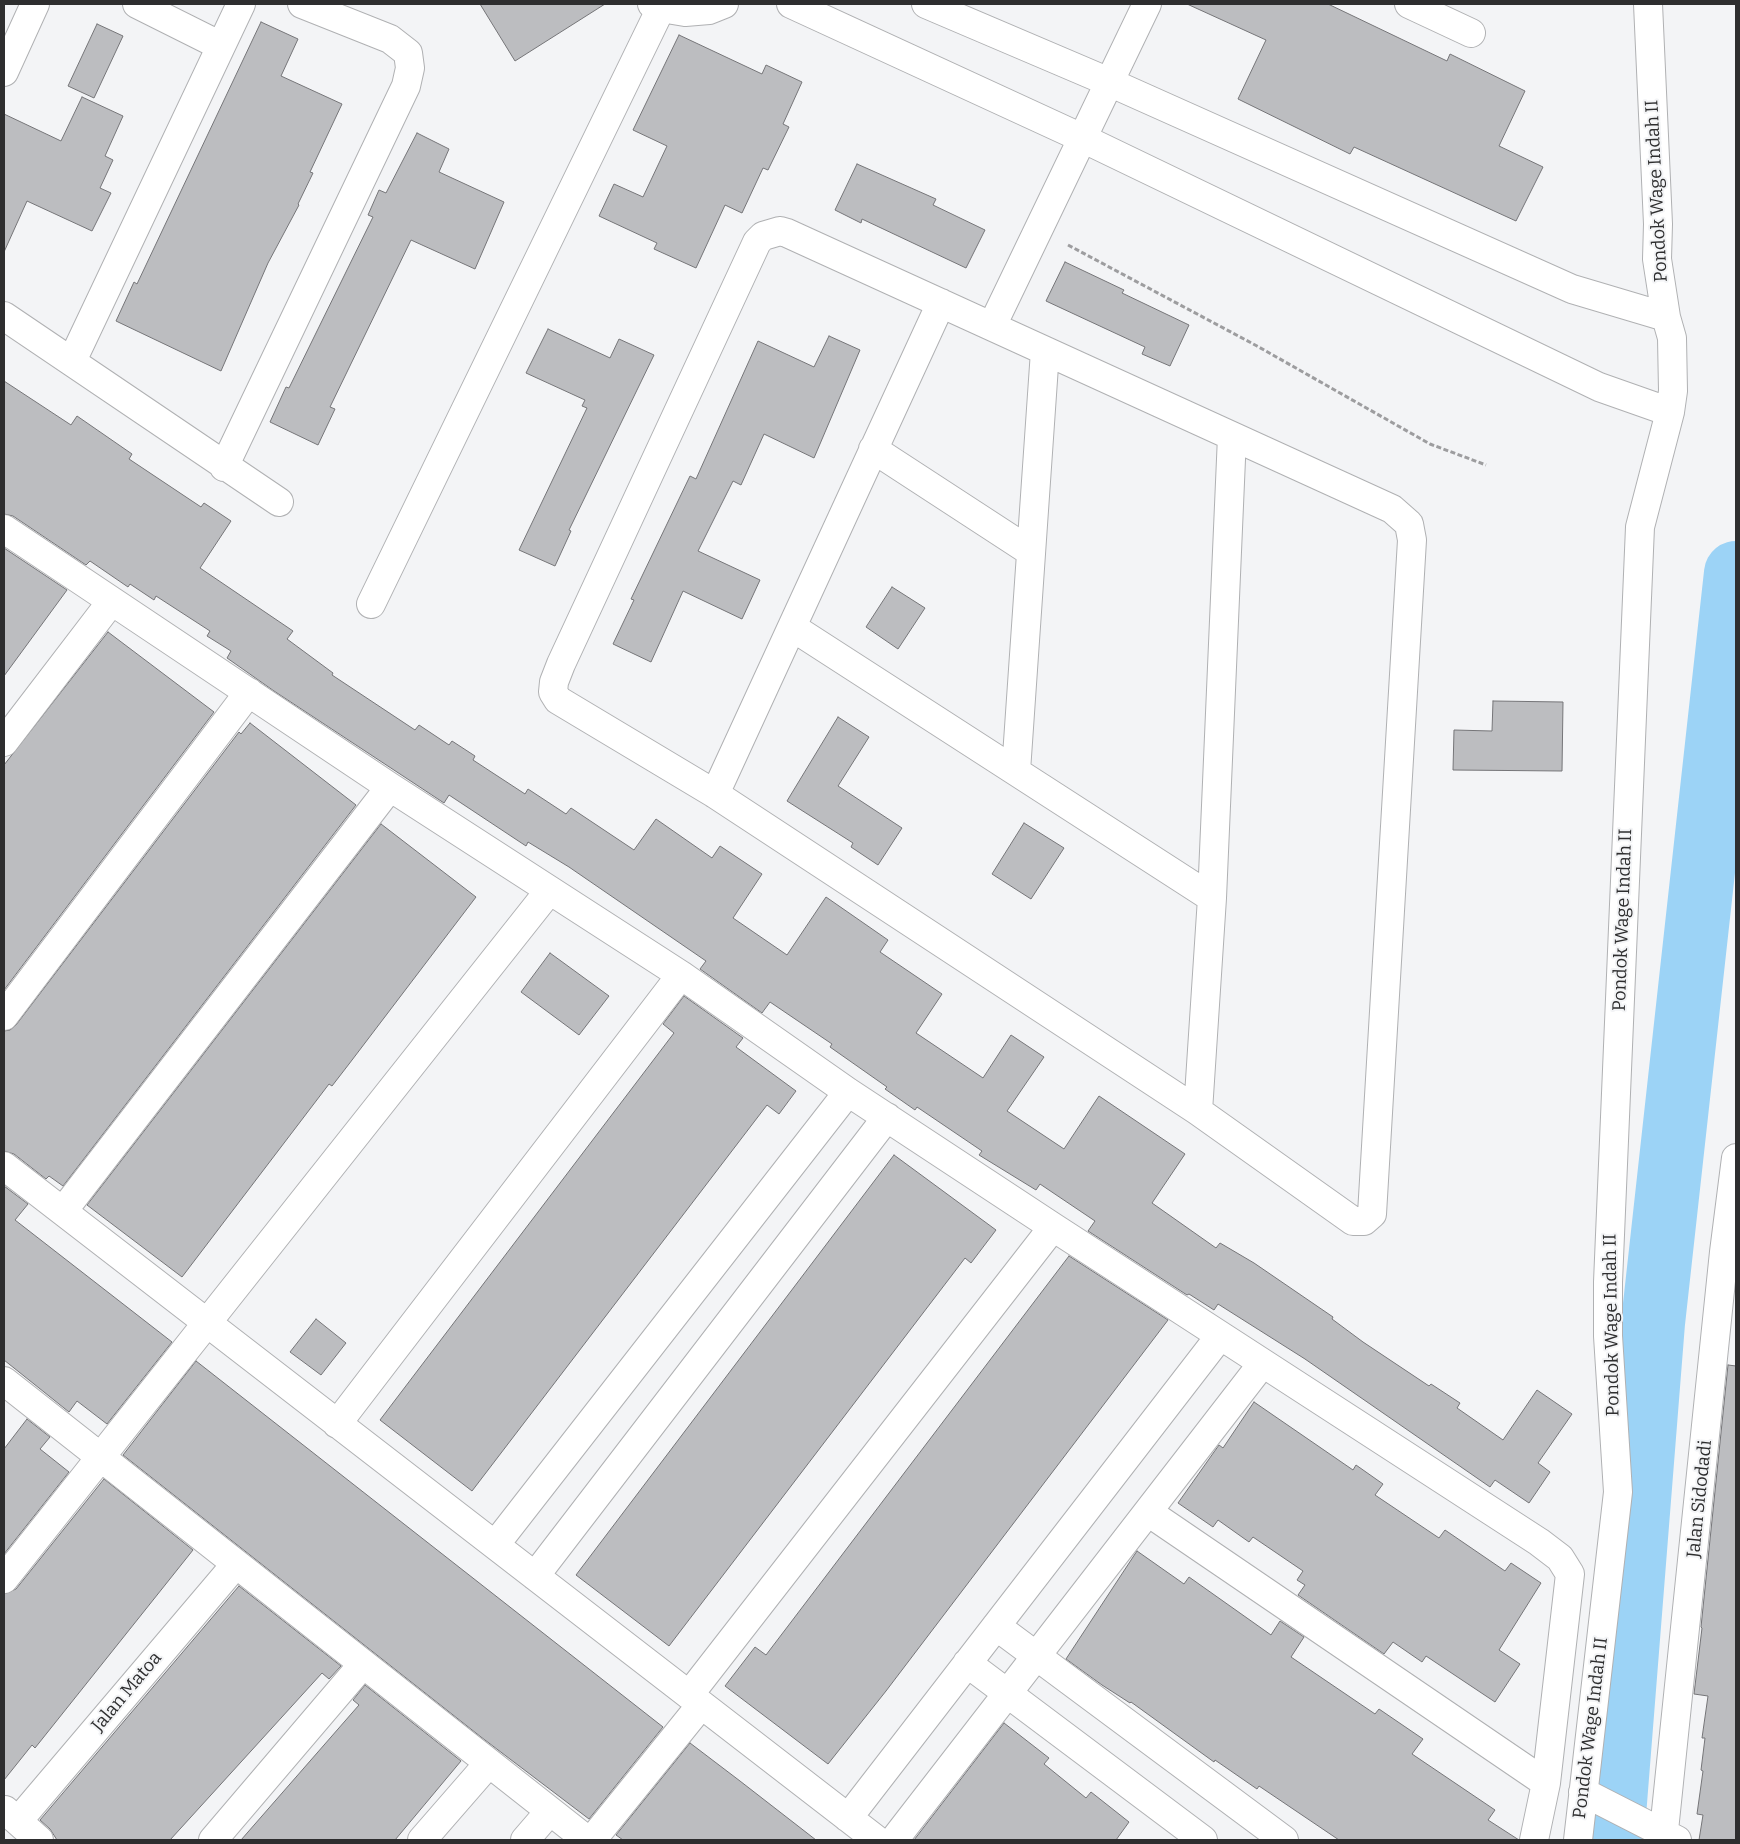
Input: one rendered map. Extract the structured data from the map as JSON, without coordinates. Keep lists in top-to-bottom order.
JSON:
{
  "streets": {
    "street": ["Pondok Wage Indah II", "Jalan Sidodadi", "Jalan Matoa"]
  }
}
